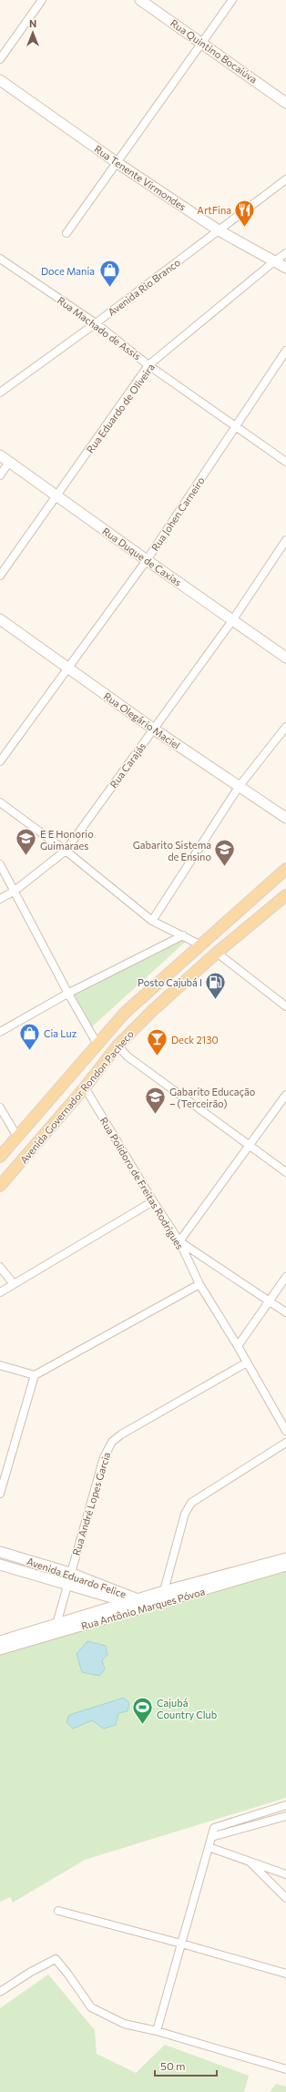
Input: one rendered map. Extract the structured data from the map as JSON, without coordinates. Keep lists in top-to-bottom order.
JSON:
{
  "streets": {
    "main road": ["Avenida Governador Rondon Pacheco"],
    "street": [
      "Rua Quintino Bocaiúva",
      "Rua Tenente Virmondes",
      "Avenida Rio Branco",
      "Rua Machado de Assis",
      "Rua Eduardo de Oliveira",
      "Rua Johen Carneiro",
      "Rua Duque de Caxias",
      "Rua Olegário Maciel",
      "Rua Carajás",
      "Rua Polidoro de Freitas Rodrigues",
      "Rua André Lopes Garcia",
      "Avenida Eduardo Felice",
      "Rua Antônio Marques Póvoa"
    ]
  },
  "crossings": [
    ["Rua Tenente Virmondes", "Avenida Rio Branco"],
    ["Rua Tenente Virmondes", "Rua Eduardo de Oliveira"],
    ["Avenida Rio Branco", "Rua Machado de Assis"],
    ["Rua Machado de Assis", "Rua Eduardo de Oliveira"],
    ["Rua Machado de Assis", "Rua Johen Carneiro"],
    ["Rua Eduardo de Oliveira", "Rua Duque de Caxias"],
    ["Rua Johen Carneiro", "Rua Duque de Caxias"],
    ["Rua Johen Carneiro", "Rua Olegário Maciel"],
    ["Rua Duque de Caxias", "Rua Carajás"],
    ["Rua Olegário Maciel", "Rua Carajás"],
    ["Avenida Governador Rondon Pacheco", "Rua Polidoro de Freitas Rodrigues"],
    ["Rua Polidoro de Freitas Rodrigues", "Rua André Lopes Garcia"],
    ["Rua André Lopes Garcia", "Avenida Eduardo Felice"],
    ["Rua André Lopes Garcia", "Rua Antônio Marques Póvoa"],
    ["Avenida Eduardo Felice", "Rua Antônio Marques Póvoa"]
  ],
  "places": {
    "restaurant": ["ArtFina"],
    "shop": ["Doce Mania", "Cia Luz"],
    "school or university": ["E E Honorio Guimaraes", "Gabarito Sistema de Ensino", "Gabarito Educação – (Terceirão)"],
    "fuel station": ["Posto Cajubá I"],
    "bar": ["Deck 2130"],
    "sports": ["Cajubá Country Club"]
  },
  "scale_bar": "50 m",
  "north": "top"
}
